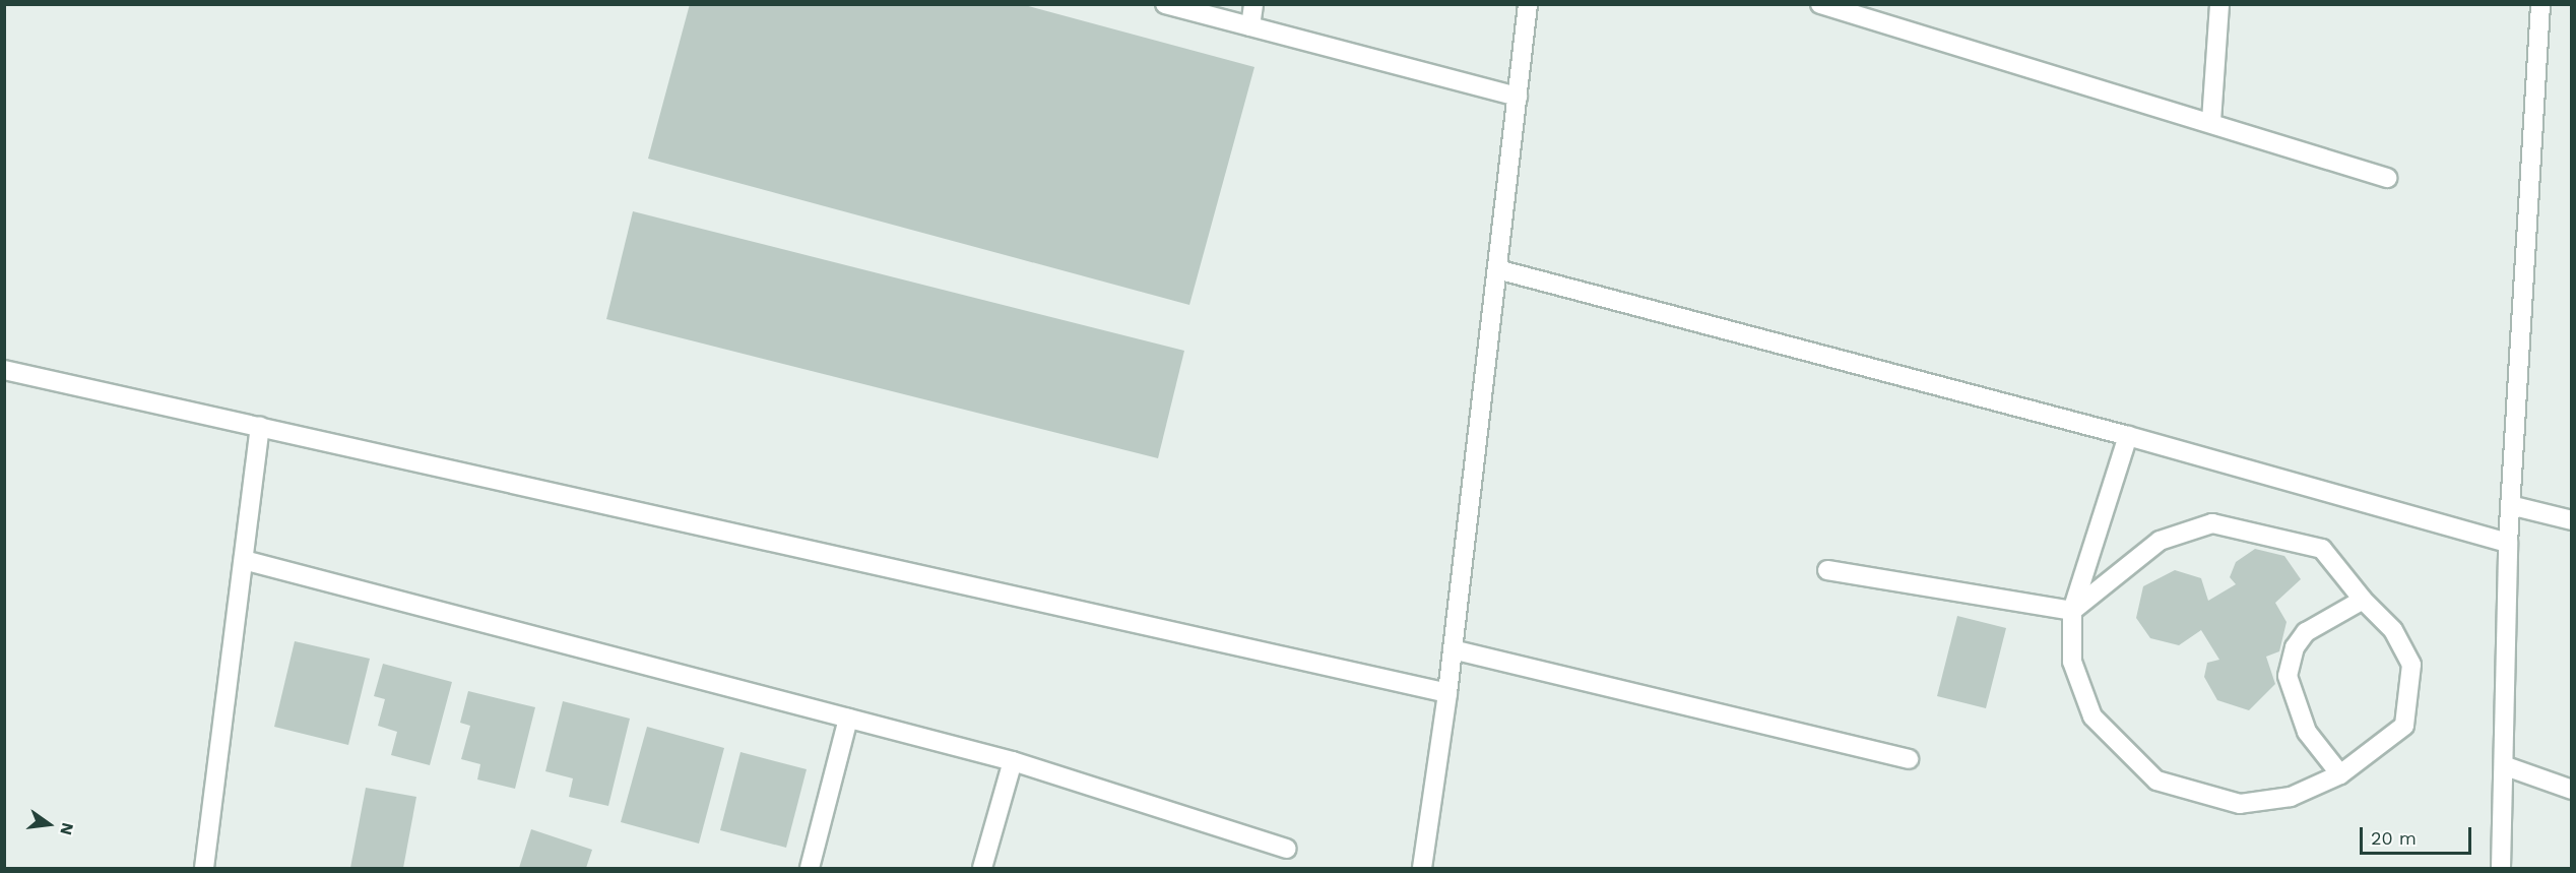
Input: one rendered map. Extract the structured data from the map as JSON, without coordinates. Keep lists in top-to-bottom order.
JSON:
{
  "scale_bar": "20 m",
  "north": "right"
}
